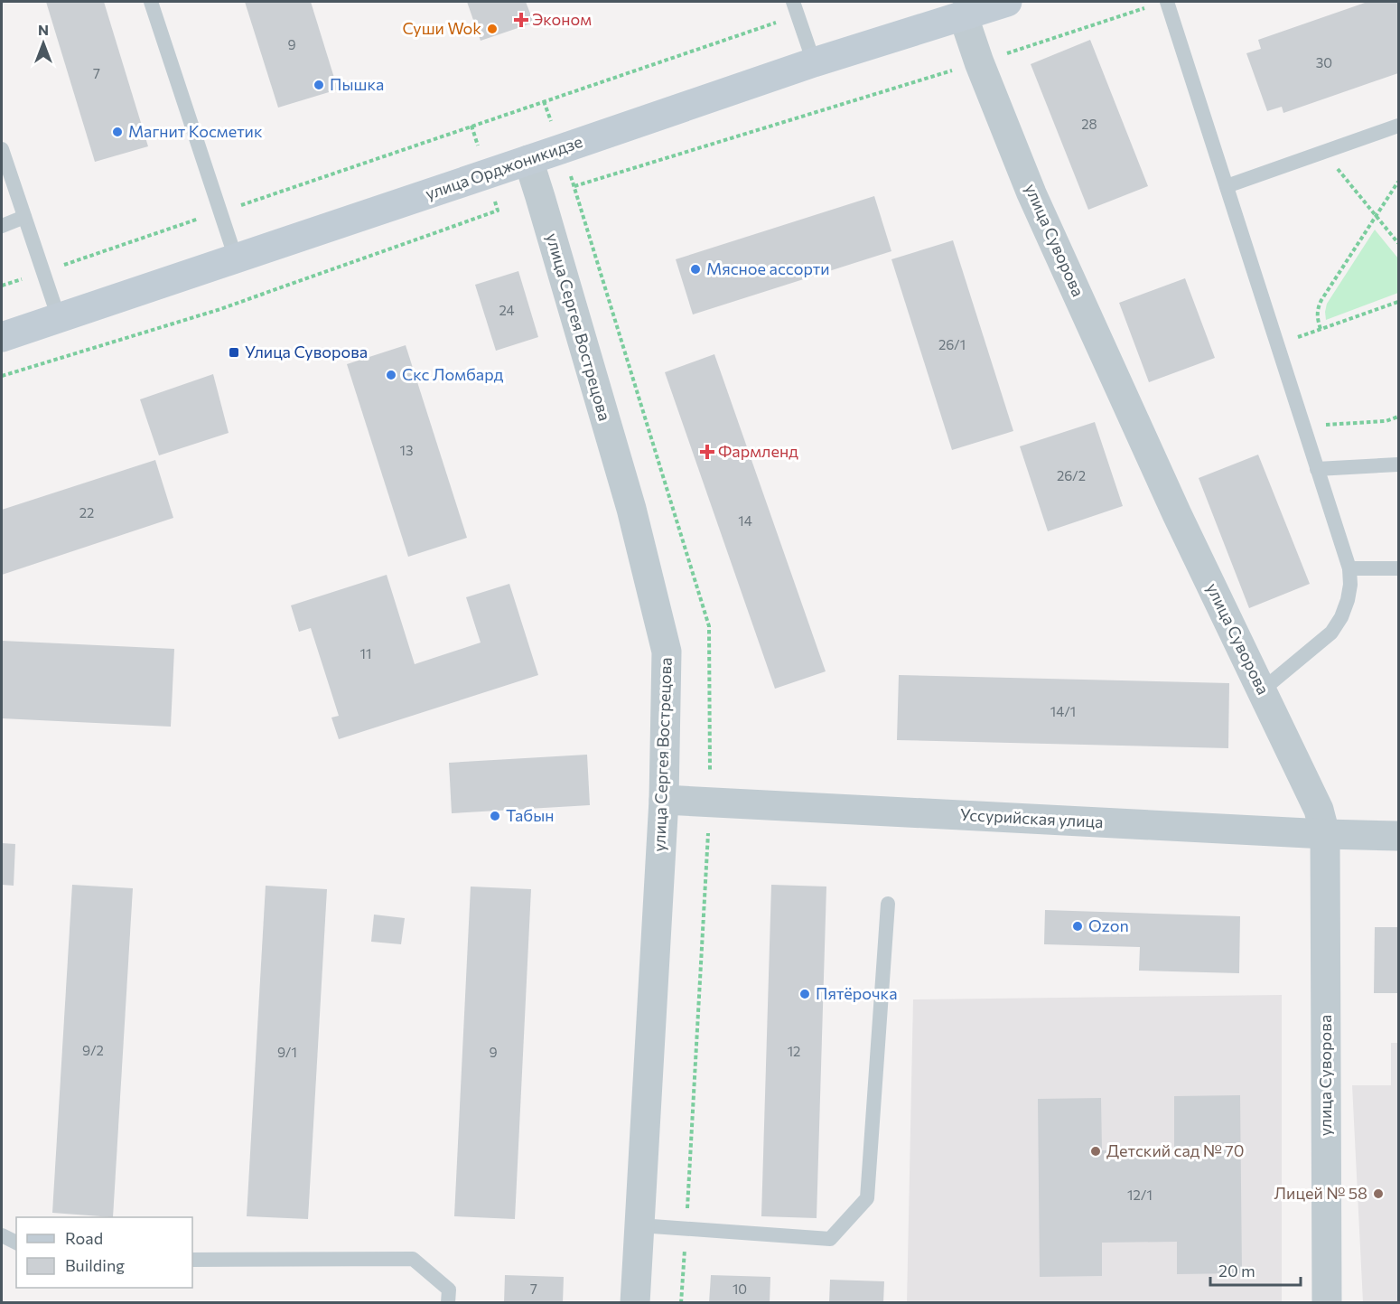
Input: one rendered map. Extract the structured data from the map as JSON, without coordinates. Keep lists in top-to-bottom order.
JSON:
{
  "streets": {
    "main road": ["улица Орджоникидзе"],
    "street": ["улица Суворова", "улица Сергея Вострецова", "Уссурийская улица"]
  },
  "crossings": [
    ["улица Орджоникидзе", "улица Суворова"],
    ["улица Орджоникидзе", "улица Сергея Вострецова"],
    ["улица Суворова", "Уссурийская улица"],
    ["улица Сергея Вострецова", "Уссурийская улица"]
  ],
  "places": {
    "health": ["Эконом", "Фармленд"],
    "other": [
      "Суши Wok",
      "Пышка",
      "Магнит Косметик",
      "Мясное ассорти",
      "Скс Ломбард",
      "Табын",
      "Ozon",
      "Пятёрочка",
      "Детский сад № 70",
      "Лицей № 58"
    ],
    "transit": ["Улица Суворова"]
  },
  "house_numbers": [
    "9",
    "30",
    "7",
    "28",
    "24",
    "26/1",
    "13",
    "26/2",
    "22",
    "14",
    "11",
    "14/1",
    "9/2",
    "12",
    "9/1",
    "9",
    "12/1",
    "7",
    "10"
  ],
  "legend": ["Road", "Building"],
  "scale_bar": "20 m",
  "north": "top"
}
